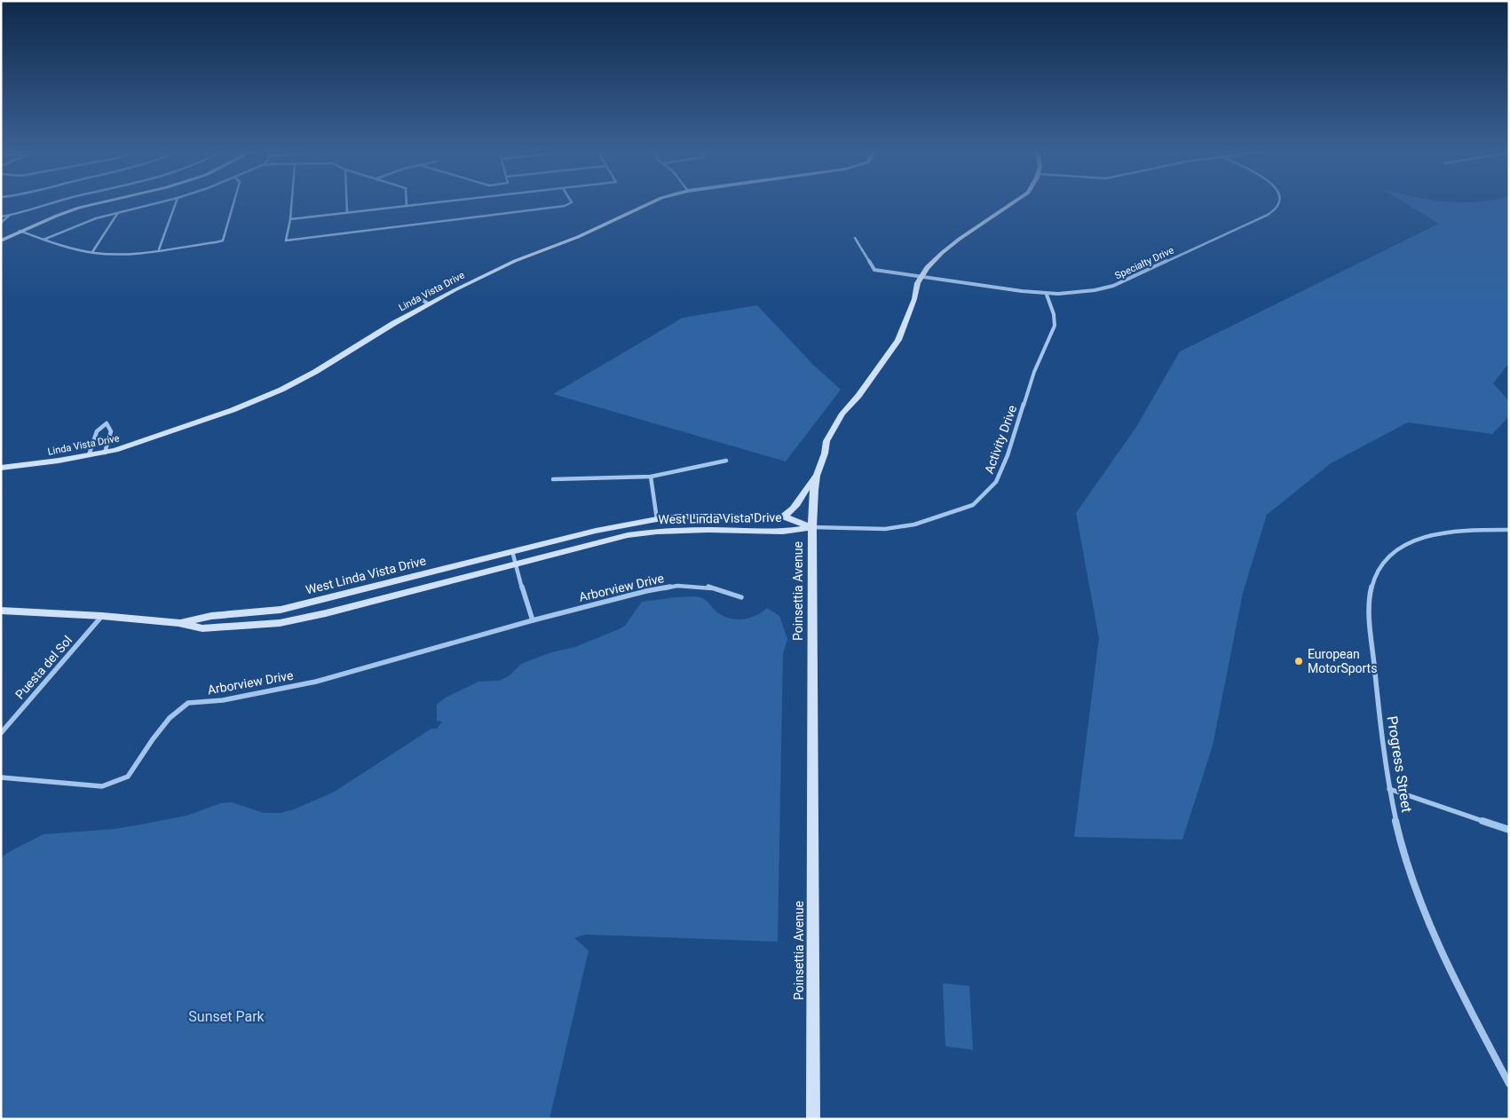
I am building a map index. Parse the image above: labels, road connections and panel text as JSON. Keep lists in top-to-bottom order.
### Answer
{
  "streets": {
    "main road": ["Linda Vista Drive", "West Linda Vista Drive", "Poinsettia Avenue"],
    "street": [
      "Specialty Drive",
      "Activity Drive",
      "Arborview Drive",
      "Puesta del Sol",
      "Progress Street"
    ]
  },
  "crossings": [
    ["Specialty Drive", "Activity Drive"],
    ["Specialty Drive", "Poinsettia Avenue"],
    ["Activity Drive", "West Linda Vista Drive"],
    ["Activity Drive", "Poinsettia Avenue"],
    ["West Linda Vista Drive", "Poinsettia Avenue"],
    ["West Linda Vista Drive", "Puesta del Sol"]
  ],
  "parks": ["Sunset Park"],
  "places": ["European MotorSports"]
}
